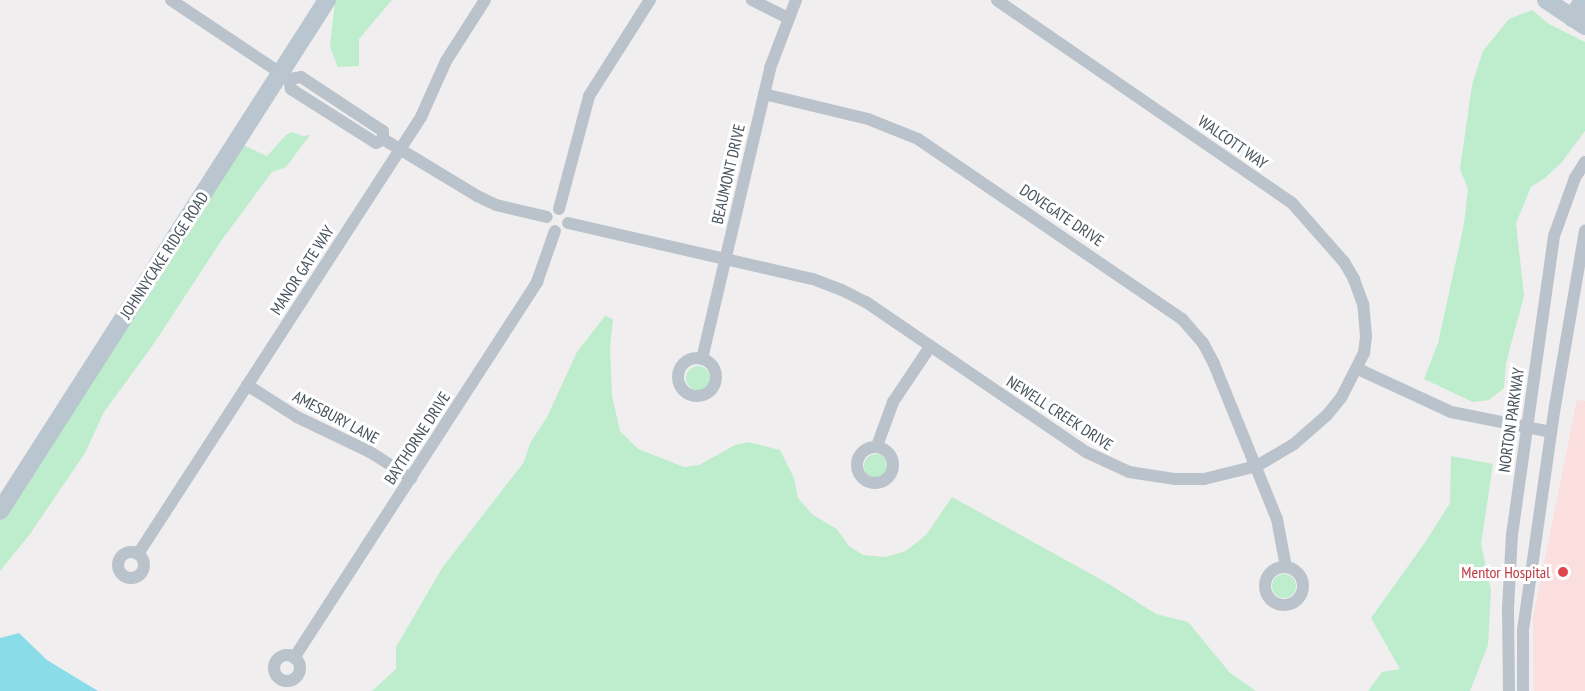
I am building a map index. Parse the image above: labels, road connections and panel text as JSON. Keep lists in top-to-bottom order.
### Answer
{
  "streets": {
    "main road": ["JOHNNYCAKE RIDGE ROAD"],
    "street": [
      "WALCOTT WAY",
      "BEAUMONT DRIVE",
      "DOVEGATE DRIVE",
      "MANOR GATE WAY",
      "NEWELL CREEK DRIVE",
      "AMESBURY LANE",
      "NORTON PARKWAY",
      "BAYTHORNE DRIVE"
    ]
  },
  "crossings": [
    ["WALCOTT WAY", "NEWELL CREEK DRIVE"],
    ["BEAUMONT DRIVE", "DOVEGATE DRIVE"],
    ["BEAUMONT DRIVE", "NEWELL CREEK DRIVE"],
    ["DOVEGATE DRIVE", "NEWELL CREEK DRIVE"],
    ["MANOR GATE WAY", "AMESBURY LANE"],
    ["NEWELL CREEK DRIVE", "BAYTHORNE DRIVE"],
    ["AMESBURY LANE", "BAYTHORNE DRIVE"]
  ],
  "places": ["Mentor Hospital"]
}
